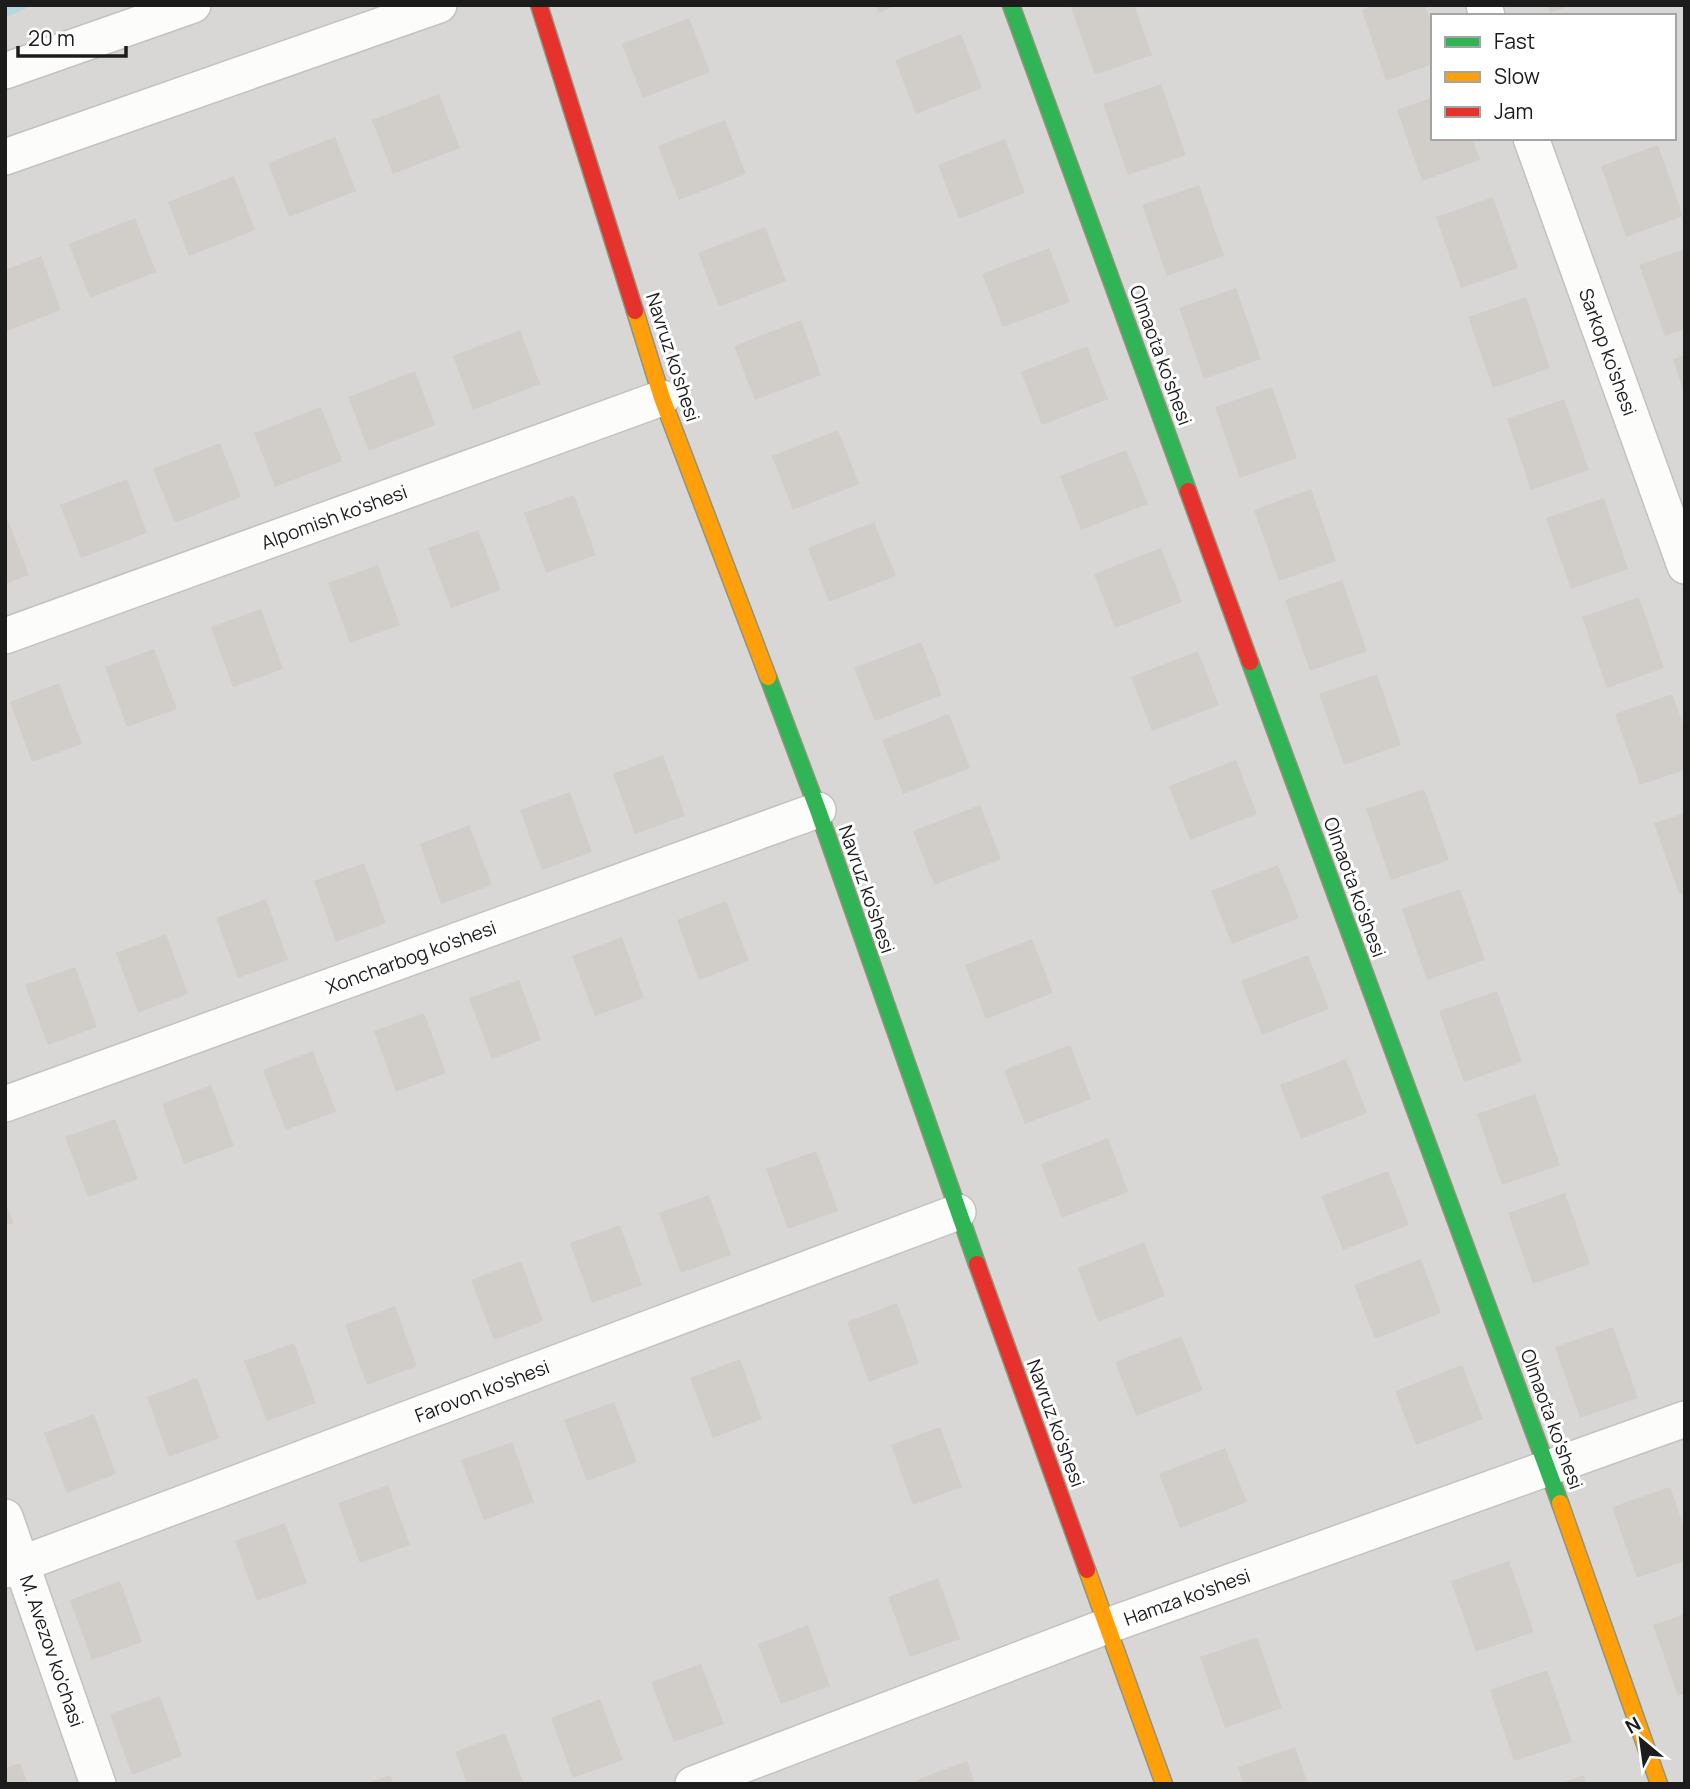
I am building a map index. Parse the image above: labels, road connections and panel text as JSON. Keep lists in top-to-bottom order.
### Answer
{
  "streets": {
    "street": [
      "Sarkop ko'shesi",
      "Olmaota ko'shesi",
      "Navruz ko'shesi",
      "Alpomish ko'shesi",
      "Xoncharbog ko'shesi",
      "Farovon ko'shesi",
      "Hamza ko'shesi",
      "M. Avezov ko'chasi"
    ]
  },
  "crossings": [
    ["Olmaota ko'shesi", "Hamza ko'shesi"],
    ["Navruz ko'shesi", "Alpomish ko'shesi"],
    ["Navruz ko'shesi", "Xoncharbog ko'shesi"],
    ["Navruz ko'shesi", "Farovon ko'shesi"],
    ["Navruz ko'shesi", "Hamza ko'shesi"],
    ["Farovon ko'shesi", "M. Avezov ko'chasi"]
  ],
  "legend": ["Fast", "Slow", "Jam"],
  "scale_bar": "20 m",
  "north": "top left"
}
